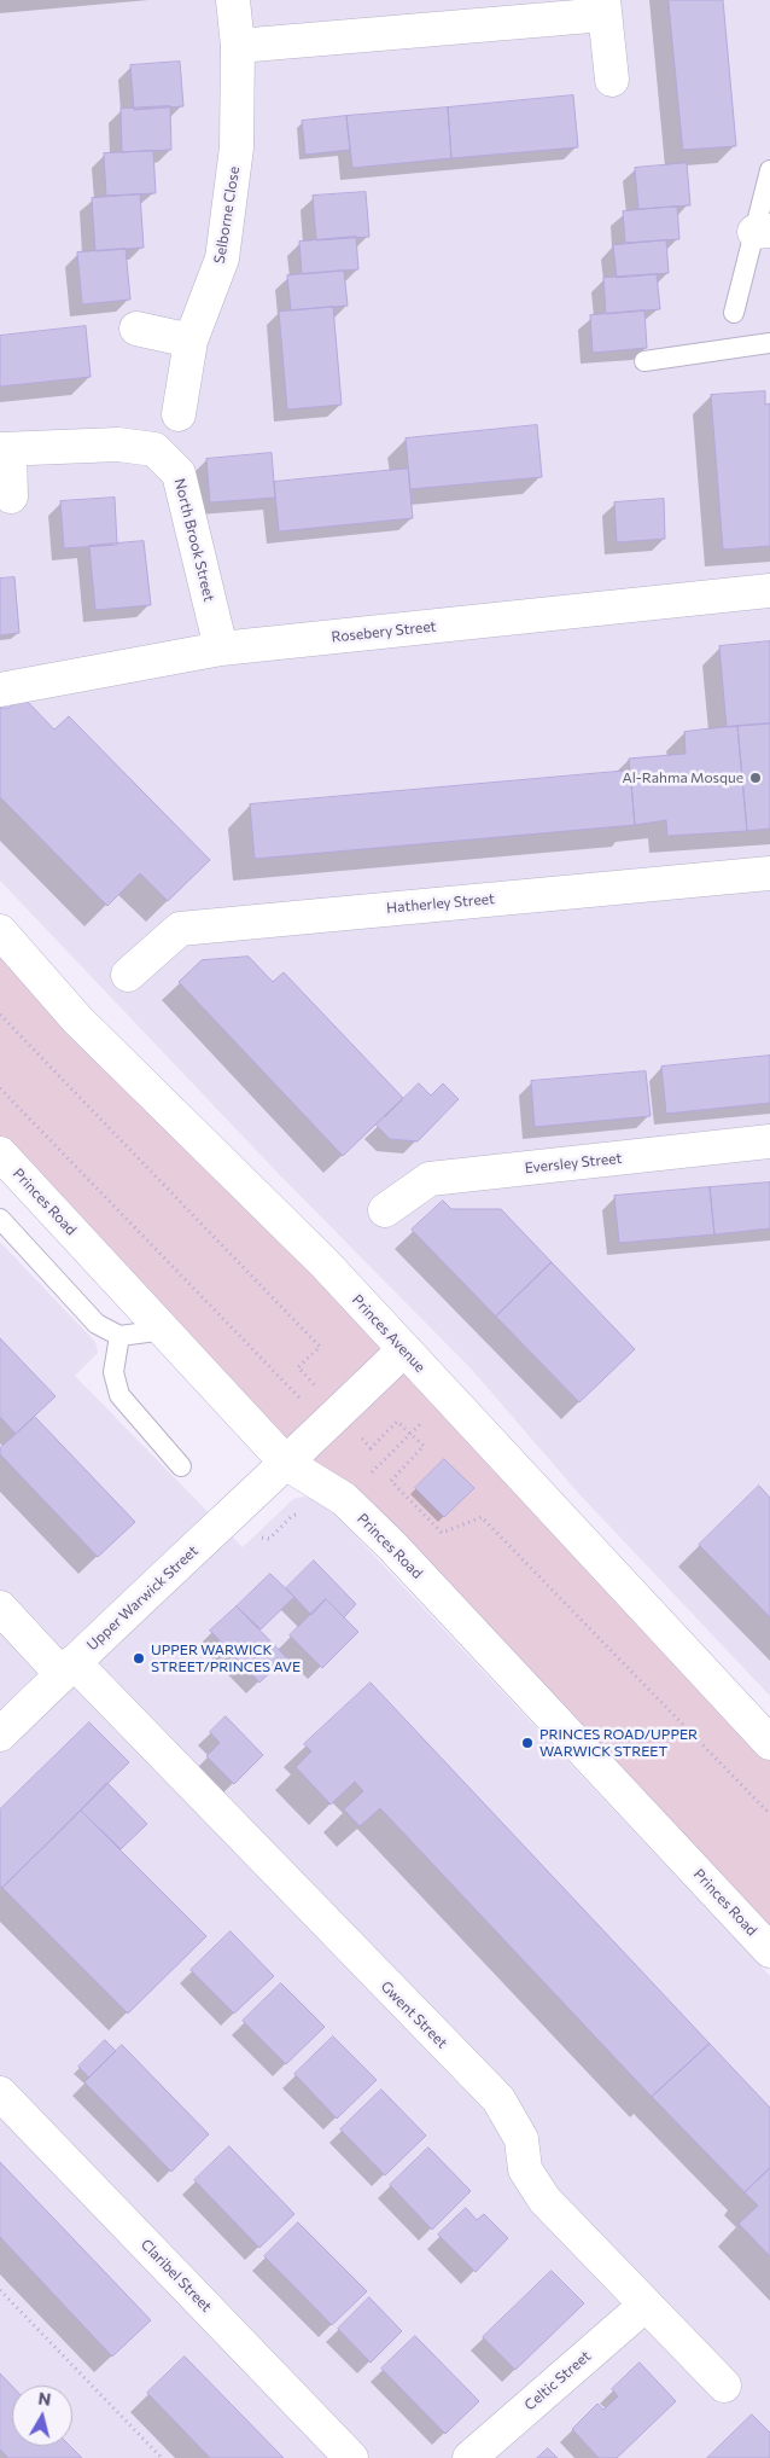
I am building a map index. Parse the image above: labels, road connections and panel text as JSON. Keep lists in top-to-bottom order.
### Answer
{
  "streets": {
    "street": [
      "Selborne Close",
      "North Brook Street",
      "Rosebery Street",
      "Hatherley Street",
      "Eversley Street",
      "Princes Road",
      "Princes Avenue",
      "Upper Warwick Street",
      "Gwent Street",
      "Claribel Street",
      "Celtic Street"
    ]
  },
  "crossings": [
    ["North Brook Street", "Rosebery Street"],
    ["Princes Road", "Upper Warwick Street"],
    ["Princes Avenue", "Upper Warwick Street"],
    ["Upper Warwick Street", "Gwent Street"],
    ["Gwent Street", "Celtic Street"]
  ],
  "places": ["Al-Rahma Mosque", "UPPER WARWICK STREET/PRINCES AVE", "PRINCES ROAD/UPPER WARWICK STREET"],
  "north": "top"
}
